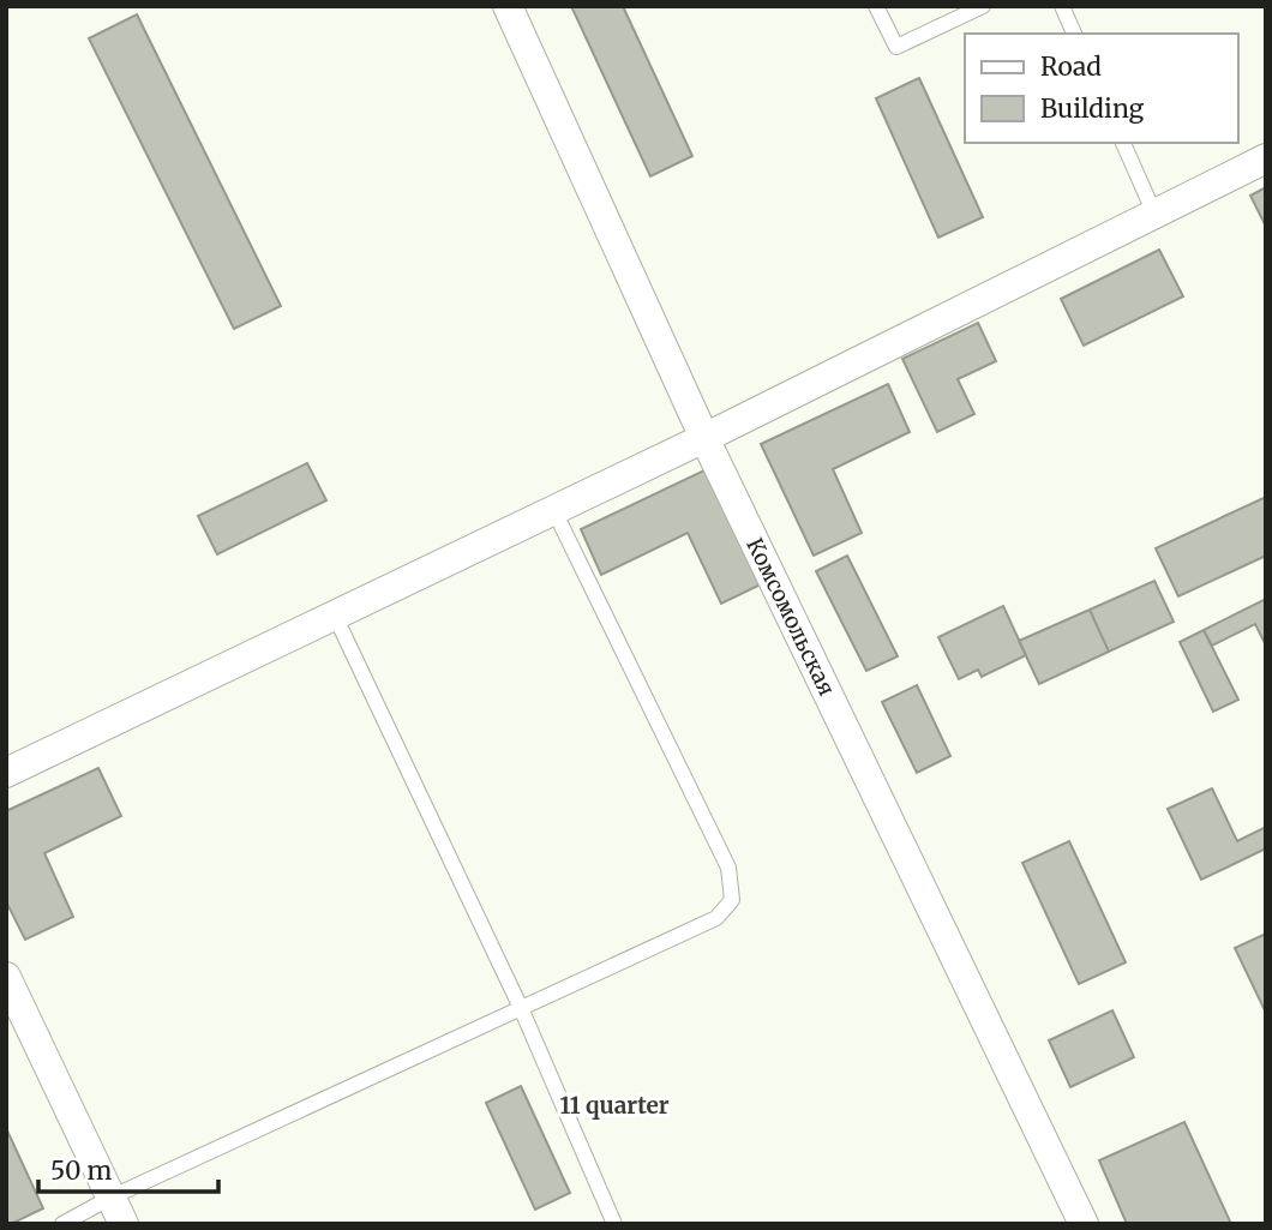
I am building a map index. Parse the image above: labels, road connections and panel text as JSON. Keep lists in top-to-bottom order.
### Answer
{
  "streets": {
    "street": ["Комсомольская"]
  },
  "districts": ["11 quarter"],
  "legend": ["Road", "Building"],
  "scale_bar": "50 m"
}
